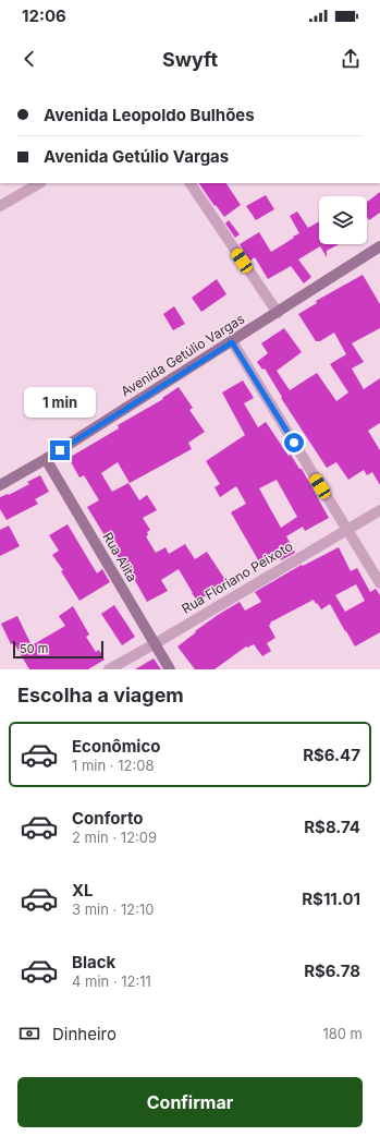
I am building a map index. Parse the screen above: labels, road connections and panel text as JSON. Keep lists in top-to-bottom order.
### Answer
{
  "streets": {
    "street": ["Avenida Getúlio Vargas", "Rua Alita", "Rua Floriano Peixoto"]
  },
  "crossings": [
    ["Avenida Getúlio Vargas", "Rua Alita"],
    ["Rua Alita", "Rua Floriano Peixoto"]
  ],
  "scale_bar": "50 m",
  "page": {
    "status": "12:06",
    "header": "Swyft",
    "banner": ["Avenida Leopoldo Bulhões", "Avenida Getúlio Vargas"],
    "bubble": "1 min",
    "scale": "50 m",
    "heading": "Escolha a viagem",
    "list": [
      {
        "name": "Econômico",
        "note": "1 min · 12:08",
        "value": "R$6.47"
      },
      {
        "name": "Conforto",
        "note": "2 min · 12:09",
        "value": "R$8.74"
      },
      {
        "name": "XL",
        "note": "3 min · 12:10",
        "value": "R$11.01"
      },
      {
        "name": "Black",
        "note": "4 min · 12:11",
        "value": "R$6.78"
      }
    ],
    "pay": ["Dinheiro", "180 m"],
    "buttons": "Confirmar"
  }
}
